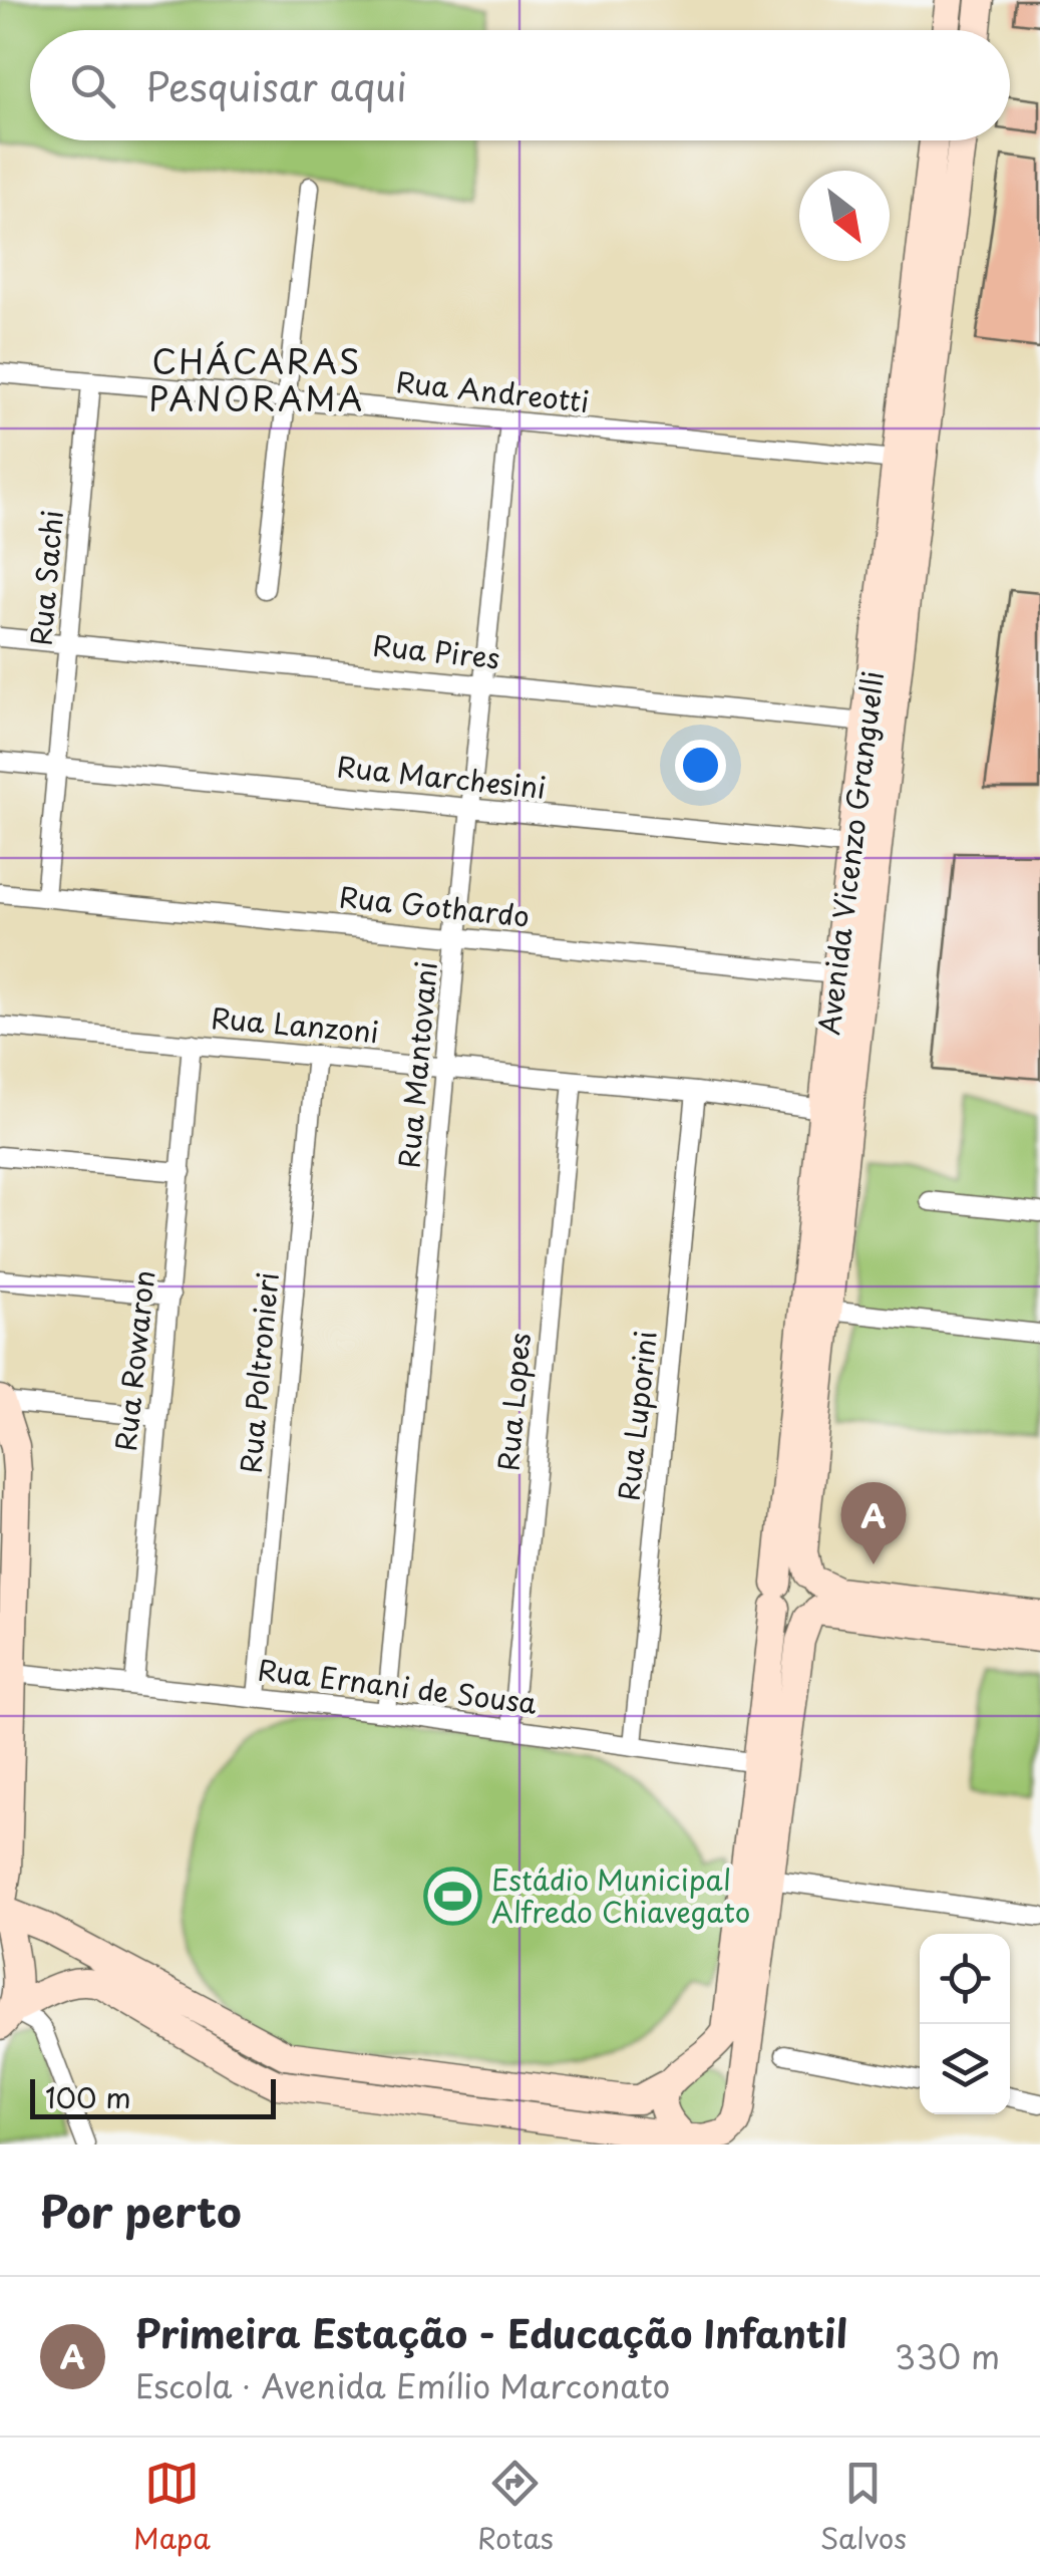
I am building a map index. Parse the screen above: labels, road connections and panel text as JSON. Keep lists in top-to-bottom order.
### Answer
{
  "streets": {
    "main road": ["Avenida Vicenzo Granguelli"],
    "street": [
      "Rua Andreotti",
      "Rua Sachi",
      "Rua Pires",
      "Rua Marchesini",
      "Rua Gothardo",
      "Rua Lanzoni",
      "Rua Mantovani",
      "Rua Rowaron",
      "Rua Poltronieri",
      "Rua Lopes",
      "Rua Luporini",
      "Rua Ernani de Sousa"
    ]
  },
  "crossings": [
    ["Rua Andreotti", "Rua Sachi"],
    ["Rua Andreotti", "Avenida Vicenzo Granguelli"],
    ["Rua Andreotti", "Rua Mantovani"],
    ["Rua Sachi", "Rua Pires"],
    ["Rua Sachi", "Rua Marchesini"],
    ["Rua Sachi", "Rua Gothardo"],
    ["Rua Pires", "Avenida Vicenzo Granguelli"],
    ["Rua Pires", "Rua Mantovani"],
    ["Rua Marchesini", "Avenida Vicenzo Granguelli"],
    ["Rua Marchesini", "Rua Mantovani"],
    ["Avenida Vicenzo Granguelli", "Rua Gothardo"],
    ["Avenida Vicenzo Granguelli", "Rua Lanzoni"],
    ["Avenida Vicenzo Granguelli", "Rua Ernani de Sousa"],
    ["Rua Gothardo", "Rua Mantovani"],
    ["Rua Lanzoni", "Rua Mantovani"],
    ["Rua Lanzoni", "Rua Rowaron"],
    ["Rua Lanzoni", "Rua Poltronieri"],
    ["Rua Lanzoni", "Rua Lopes"],
    ["Rua Lanzoni", "Rua Luporini"],
    ["Rua Mantovani", "Rua Ernani de Sousa"],
    ["Rua Rowaron", "Rua Ernani de Sousa"],
    ["Rua Poltronieri", "Rua Ernani de Sousa"],
    ["Rua Lopes", "Rua Ernani de Sousa"],
    ["Rua Luporini", "Rua Ernani de Sousa"]
  ],
  "districts": ["CHÁCARAS PANORAMA"],
  "places": {
    "sports": ["Estádio Municipal Alfredo Chiavegato"]
  },
  "scale_bar": "100 m",
  "north": "bottom right",
  "page": {
    "search": "Pesquisar aqui",
    "pins": "A",
    "scale": "100 m",
    "heading": "Por perto",
    "list": [
      {
        "mark": "A",
        "name": "Primeira Estação - Educação Infantil",
        "note": "Escola · Avenida Emílio Marconato",
        "value": "330 m"
      }
    ],
    "nav": ["Mapa", "Rotas", "Salvos"]
  }
}
